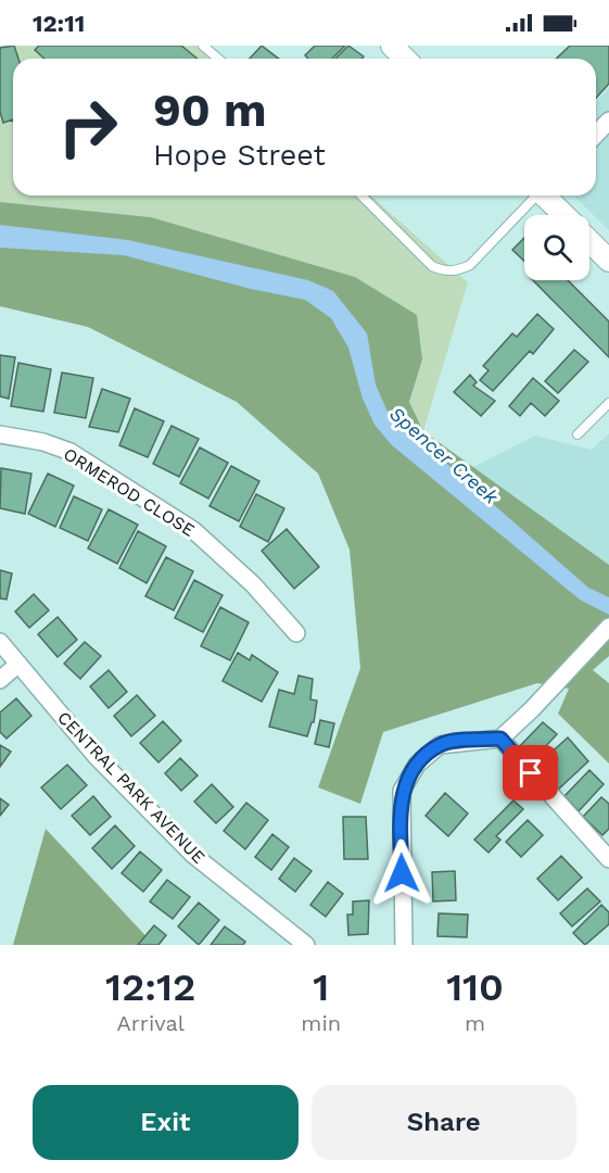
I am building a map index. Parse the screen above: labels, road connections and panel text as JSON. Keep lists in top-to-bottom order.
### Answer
{
  "streets": {
    "street": ["ORMEROD CLOSE", "CENTRAL PARK AVENUE"]
  },
  "water": ["Spencer Creek"],
  "page": {
    "status": "12:11",
    "turn": ["90 m", "Hope Street"],
    "eta": [
      "12:12",
      "Arrival",
      "1",
      "min",
      "110",
      "m"
    ],
    "buttons": ["Exit", "Share"]
  }
}
